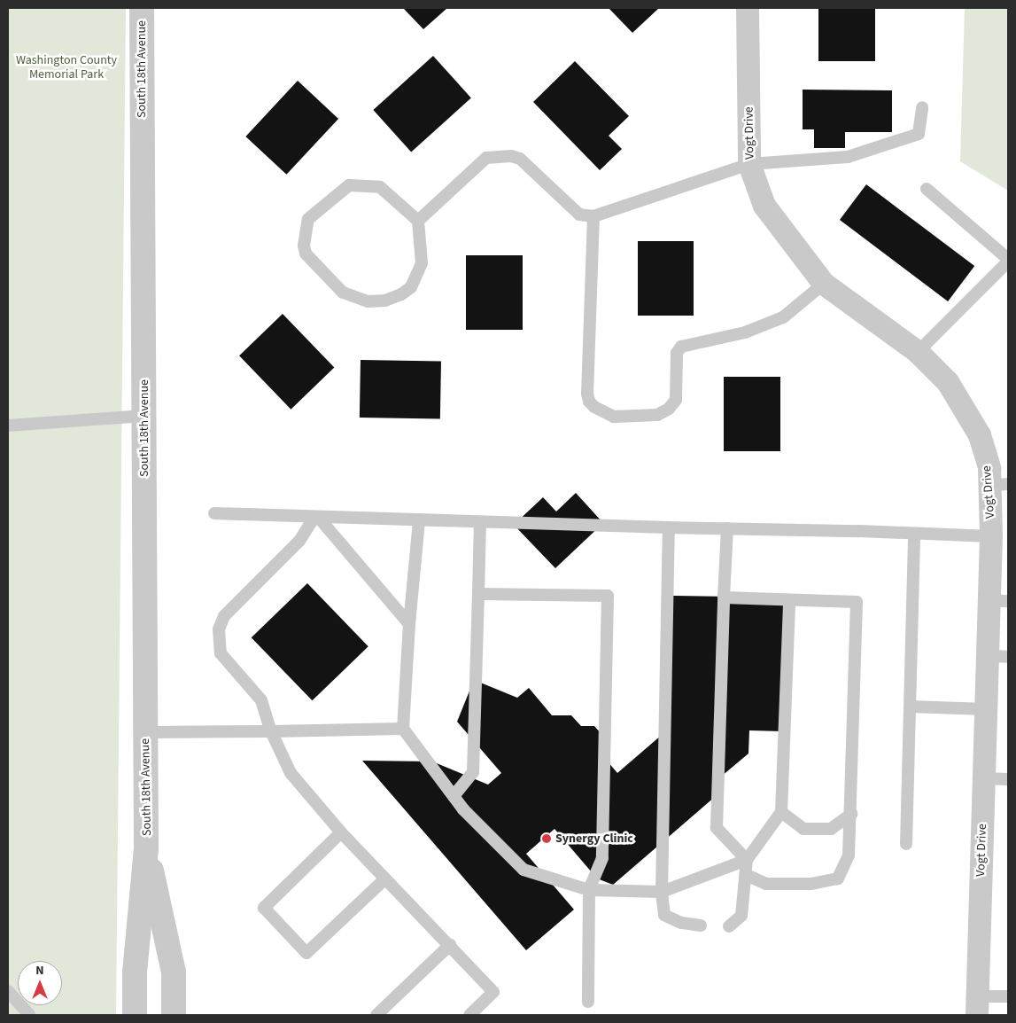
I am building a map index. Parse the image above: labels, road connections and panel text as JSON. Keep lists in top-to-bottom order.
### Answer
{
  "streets": {
    "street": ["South 18th Avenue", "Vogt Drive"]
  },
  "parks": ["Washington County Memorial Park"],
  "places": ["Synergy Clinic"],
  "north": "top"
}
